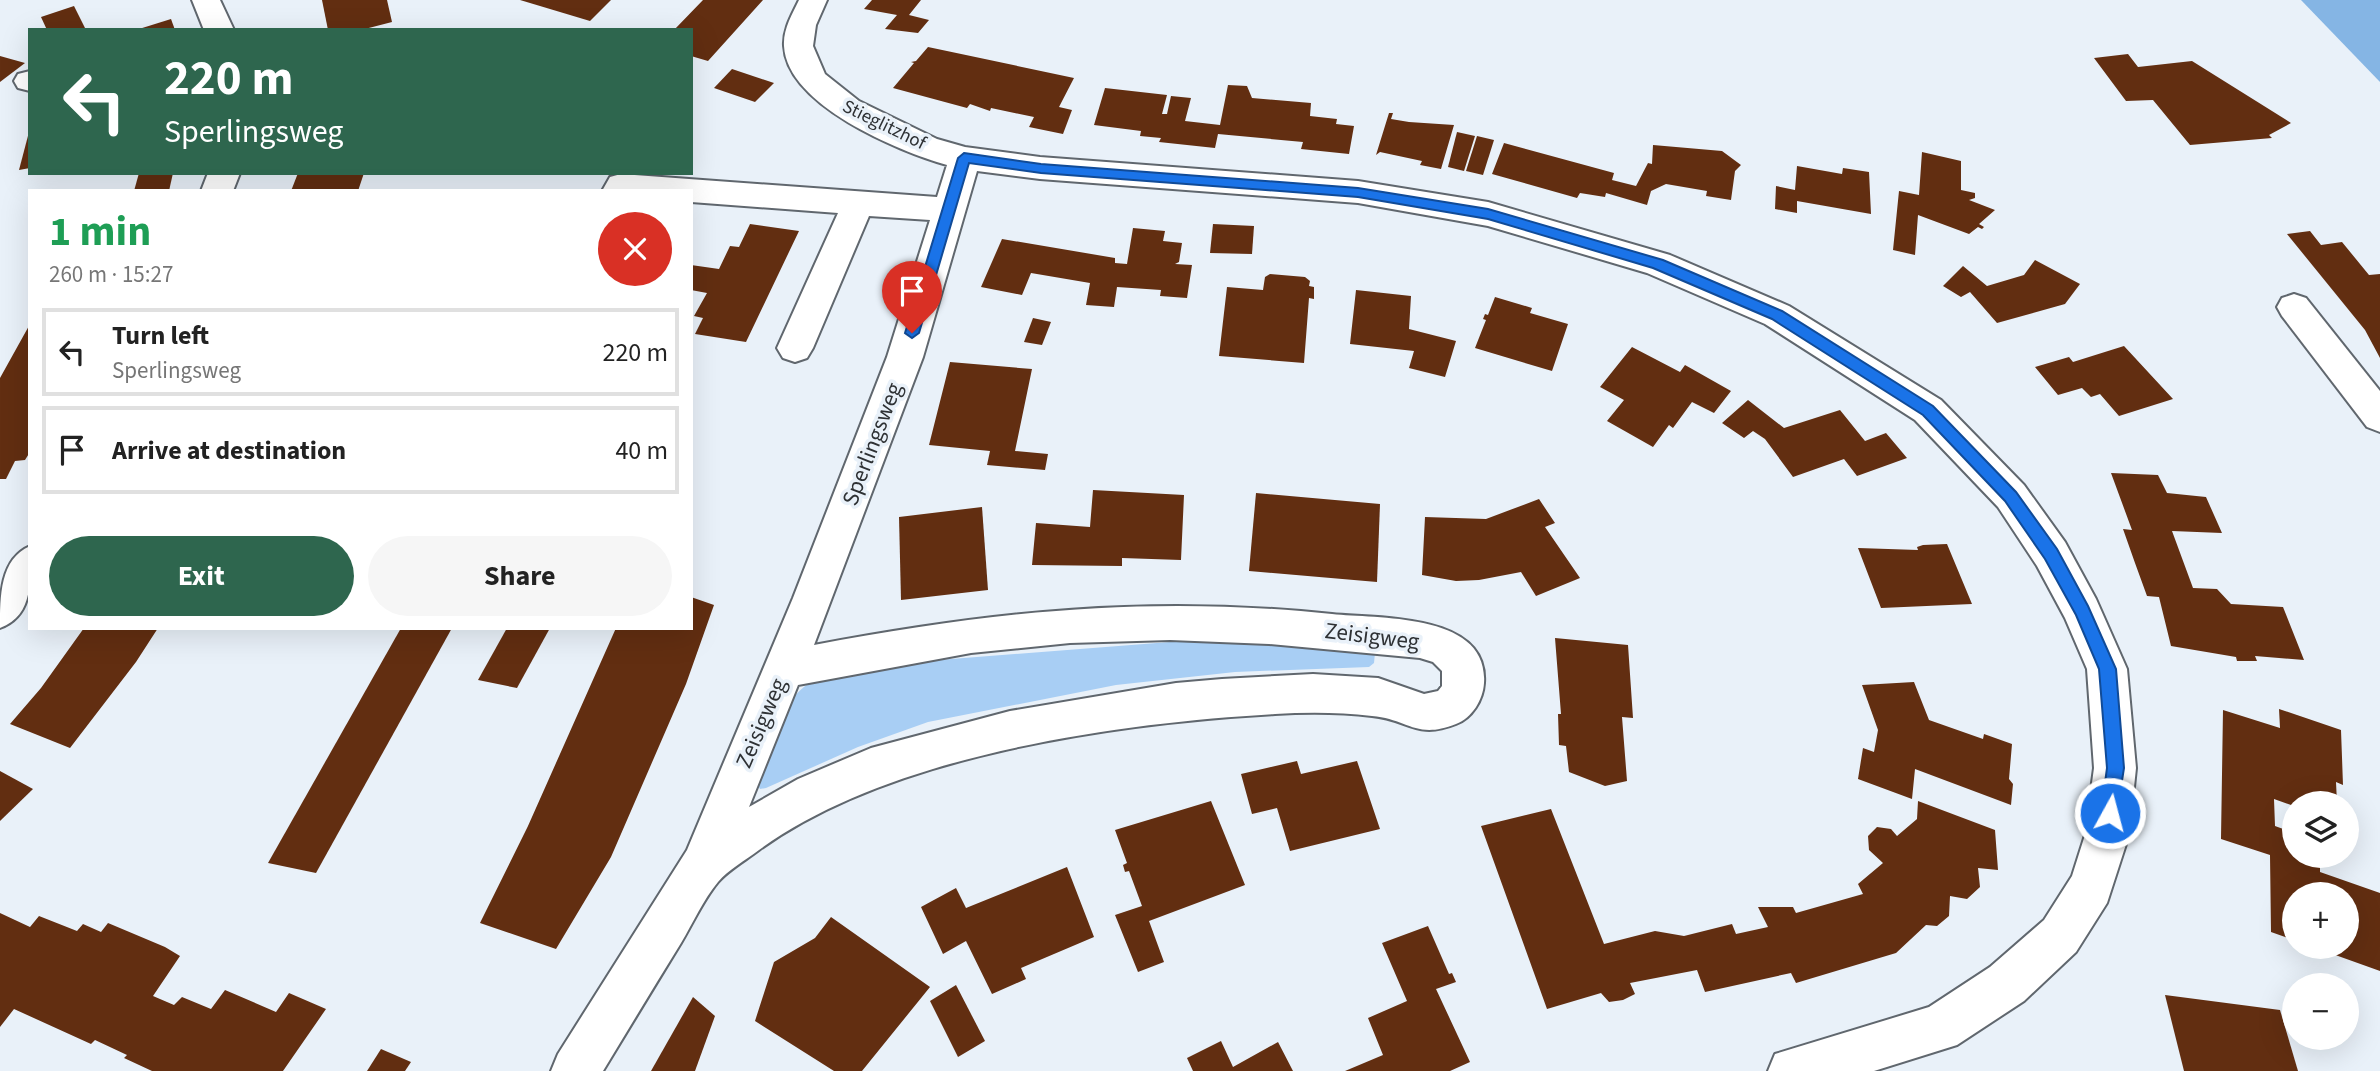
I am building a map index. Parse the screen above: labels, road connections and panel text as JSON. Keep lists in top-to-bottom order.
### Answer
{
  "streets": {
    "street": ["Stieglitzhof", "Sperlingsweg", "Zeisigweg"]
  },
  "crossings": [
    ["Stieglitzhof", "Sperlingsweg"],
    ["Sperlingsweg", "Zeisigweg"]
  ],
  "page": {
    "turn": ["220 m", "Sperlingsweg"],
    "heading": ["1 min", "260 m · 15:27"],
    "list": [
      {
        "name": "Turn left",
        "note": "Sperlingsweg",
        "value": "220 m"
      },
      {
        "name": "Arrive at destination",
        "value": "40 m"
      }
    ],
    "buttons": ["Exit", "Share"],
    "map_buttons": ["+", "−"]
  }
}
